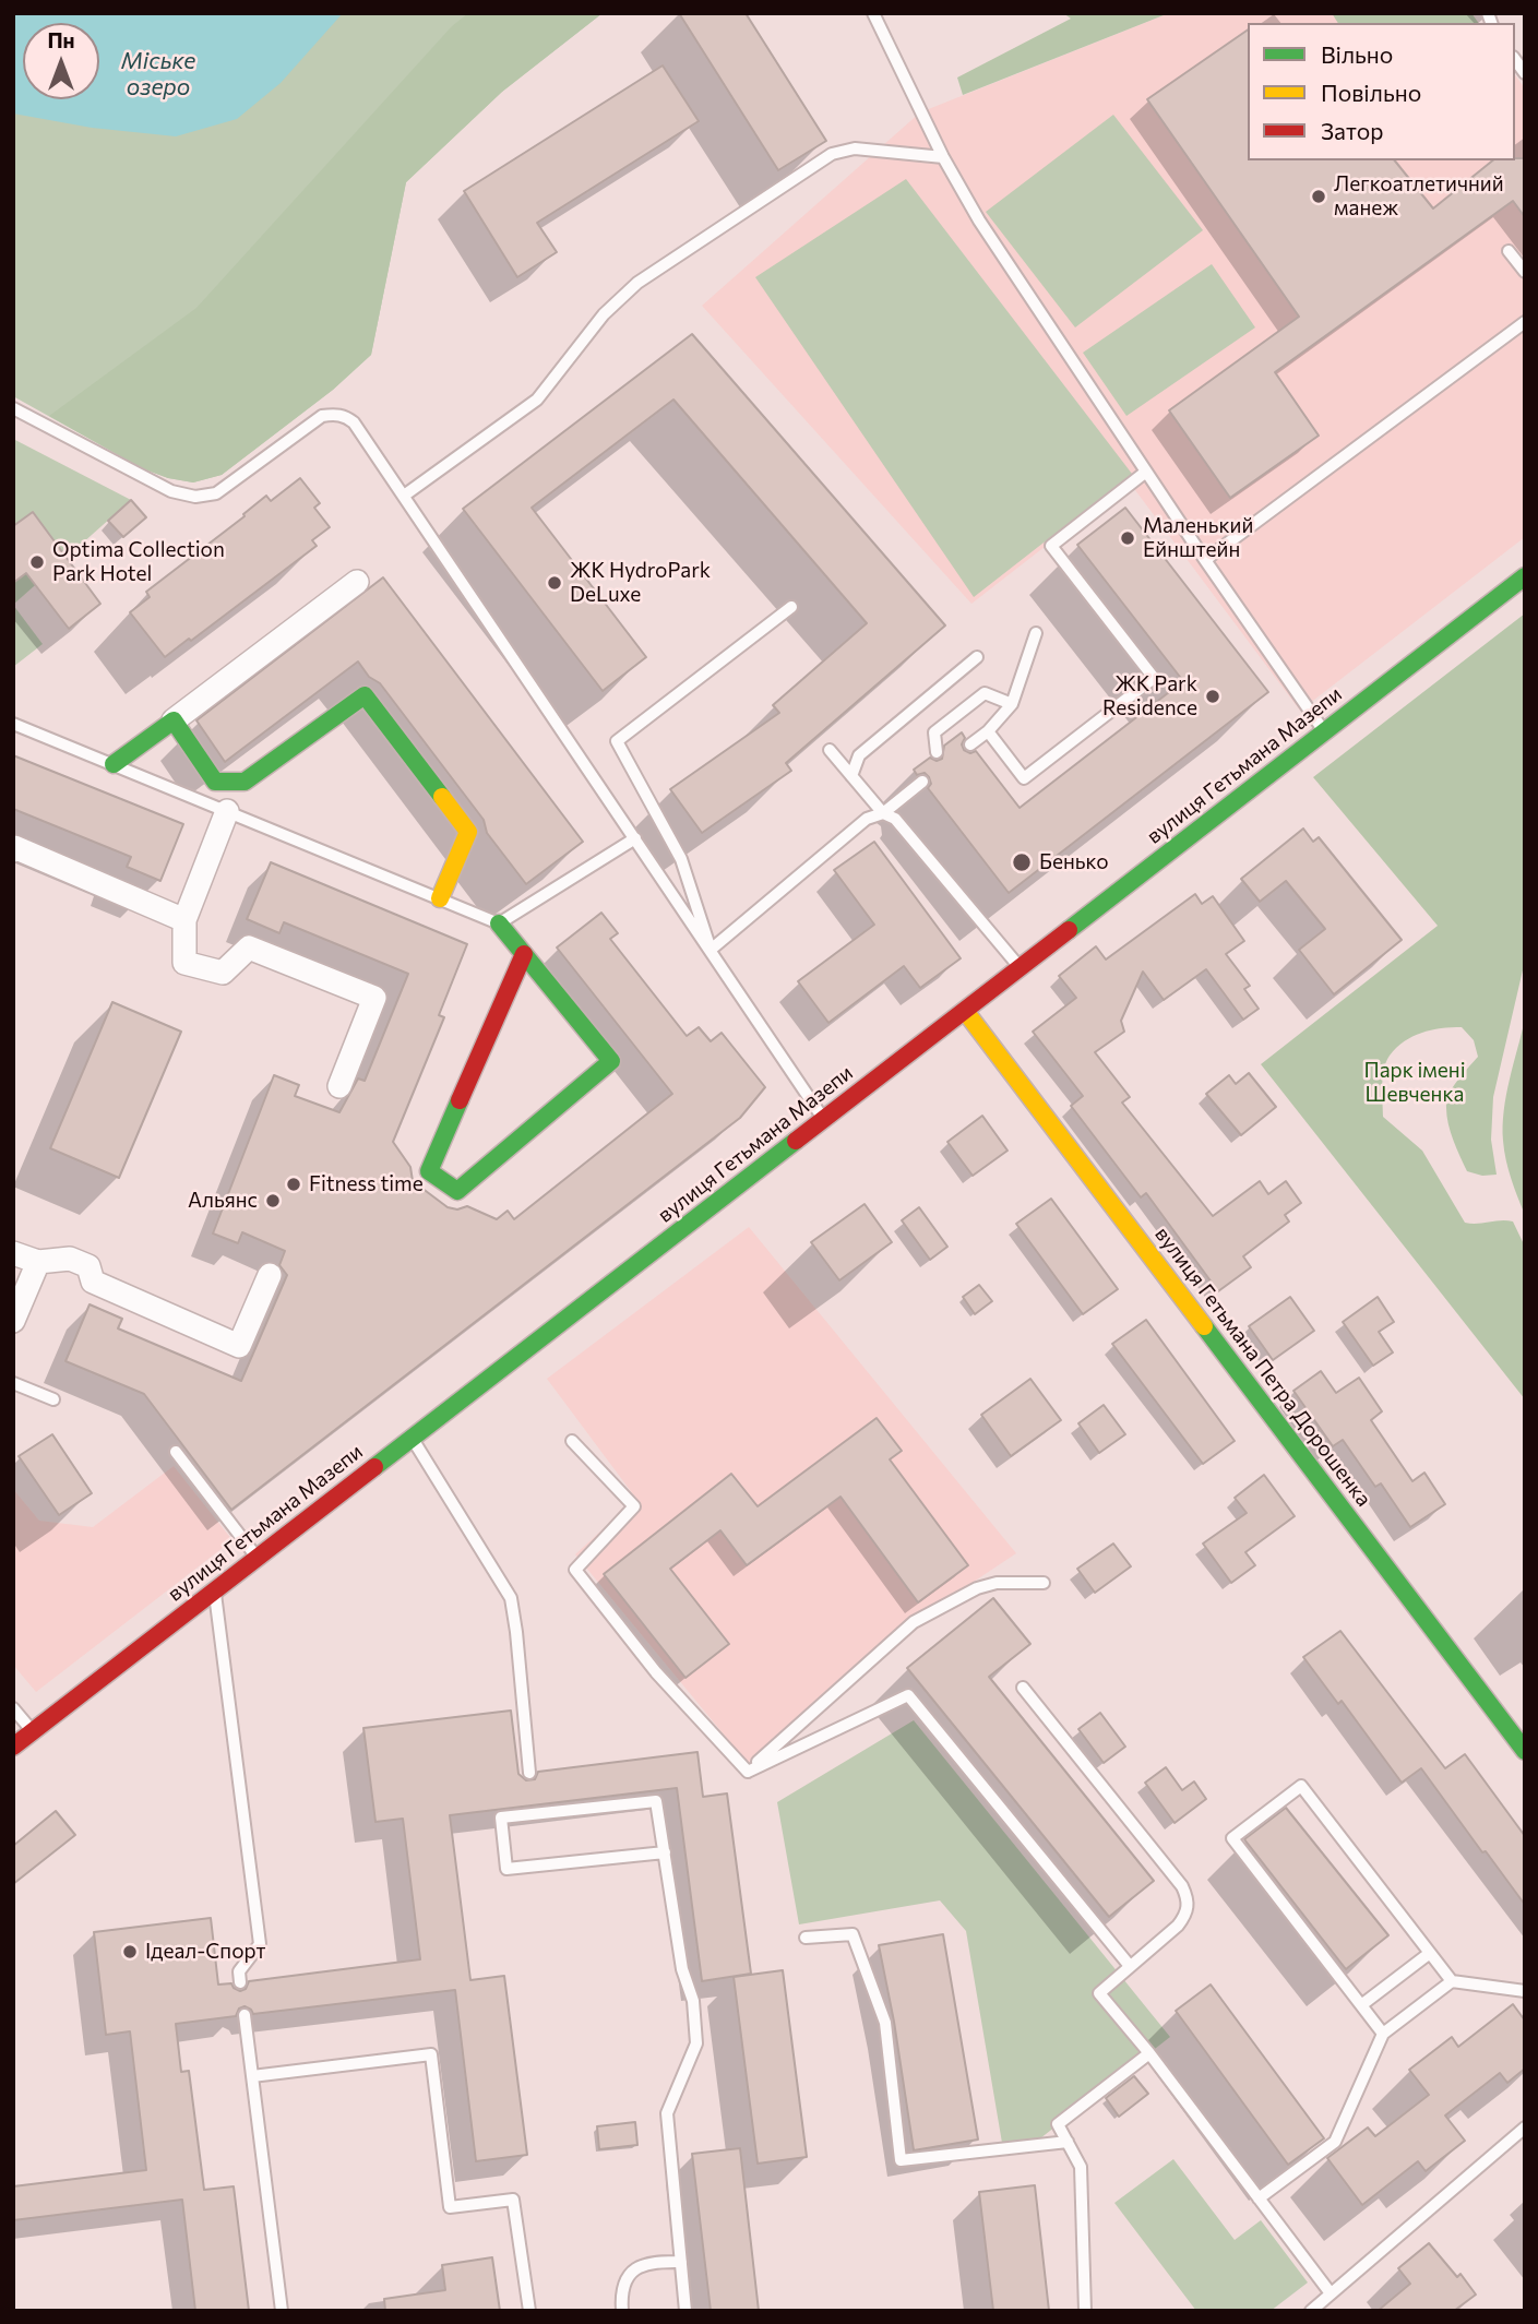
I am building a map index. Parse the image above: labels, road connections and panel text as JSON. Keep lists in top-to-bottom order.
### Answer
{
  "streets": {
    "street": ["вулиця Гетьмана Мазепи", "вулиця Гетьмана Петра Дорошенка"]
  },
  "crossings": [
    ["вулиця Гетьмана Мазепи", "вулиця Гетьмана Петра Дорошенка"]
  ],
  "water": ["Міське озеро"],
  "parks": ["Парк імені Шевченка"],
  "places": [
    "Легкоатлетичний манеж",
    "Маленький Ейнштейн",
    "Optima Collection Park Hotel",
    "ЖК HydroPark DeLuxe",
    "ЖК Park Residence",
    "Бенько",
    "Fitness time",
    "Альянс",
    "Ідеал-Спорт"
  ],
  "legend": ["Вільно", "Повільно", "Затор"],
  "north": "top"
}
